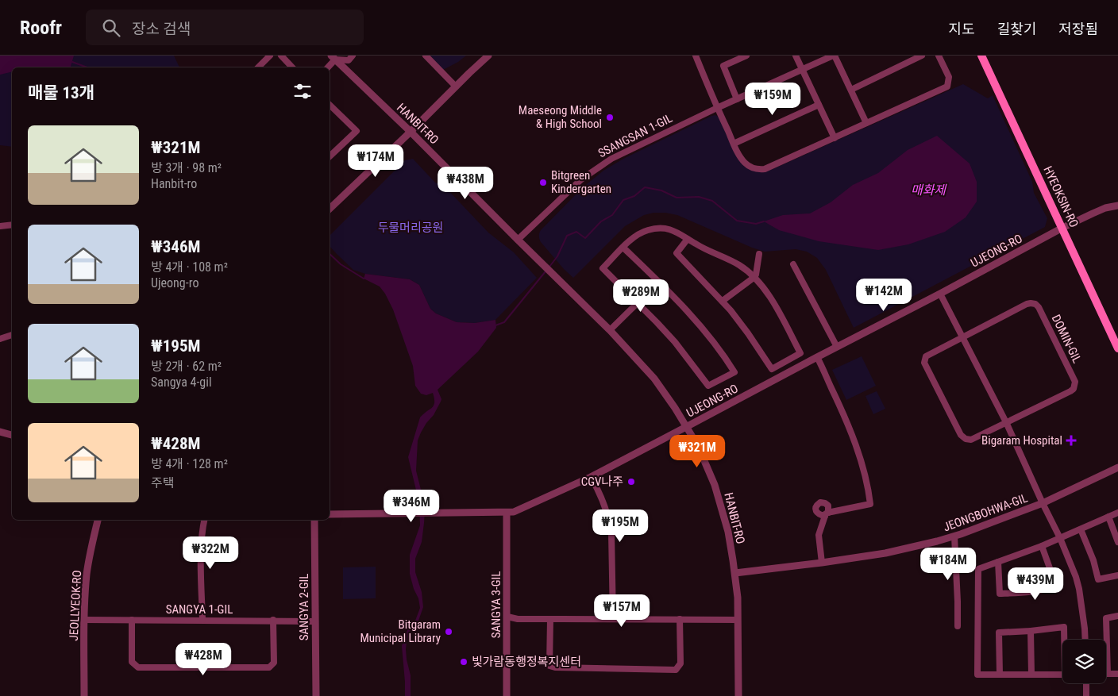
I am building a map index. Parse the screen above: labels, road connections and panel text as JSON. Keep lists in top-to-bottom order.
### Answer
{
  "streets": {
    "main road": ["HYEOKSIN-RO"],
    "street": [
      "HANBIT-RO",
      "SSANGSAN 1-GIL",
      "UJEONG-RO",
      "DOMIN-GIL",
      "JEONGBOHWA-GIL",
      "SANGYA 3-GIL",
      "JEOLLYEOK-RO",
      "SANGYA 2-GIL",
      "SANGYA 1-GIL"
    ]
  },
  "crossings": [
    ["HANBIT-RO", "SSANGSAN 1-GIL"],
    ["HANBIT-RO", "UJEONG-RO"],
    ["HANBIT-RO", "JEONGBOHWA-GIL"],
    ["HYEOKSIN-RO", "UJEONG-RO"],
    ["UJEONG-RO", "SANGYA 3-GIL"],
    ["JEOLLYEOK-RO", "SANGYA 1-GIL"],
    ["SANGYA 2-GIL", "SANGYA 1-GIL"]
  ],
  "water": ["매화제"],
  "parks": ["두물머리공원"],
  "places": {
    "other": [
      "Maeseong Middle & High School",
      "Bitgreen Kindergarten",
      "CGV나주",
      "Bitgaram Municipal Library",
      "빛가람동행정복지센터"
    ],
    "health": ["Bigaram Hospital"]
  },
  "page": {
    "header": "Roofr",
    "search": "장소 검색",
    "nav": ["지도", "길찾기", "저장됨"],
    "heading": "매물 13개",
    "price": [
      "₩159M",
      "₩174M",
      "₩438M",
      "₩142M",
      "₩289M",
      "₩321M",
      "₩346M",
      "₩195M",
      "₩322M",
      "₩184M",
      "₩439M",
      "₩157M",
      "₩428M"
    ],
    "list": [
      {
        "name": "₩321M",
        "note": "방 3개 · 98 m² · Hanbit-ro"
      },
      {
        "name": "₩346M",
        "note": "방 4개 · 108 m² · Ujeong-ro"
      },
      {
        "name": "₩195M",
        "note": "방 2개 · 62 m² · Sangya 4-gil"
      },
      {
        "name": "₩428M",
        "note": "방 4개 · 128 m² · 주택"
      }
    ]
  }
}
